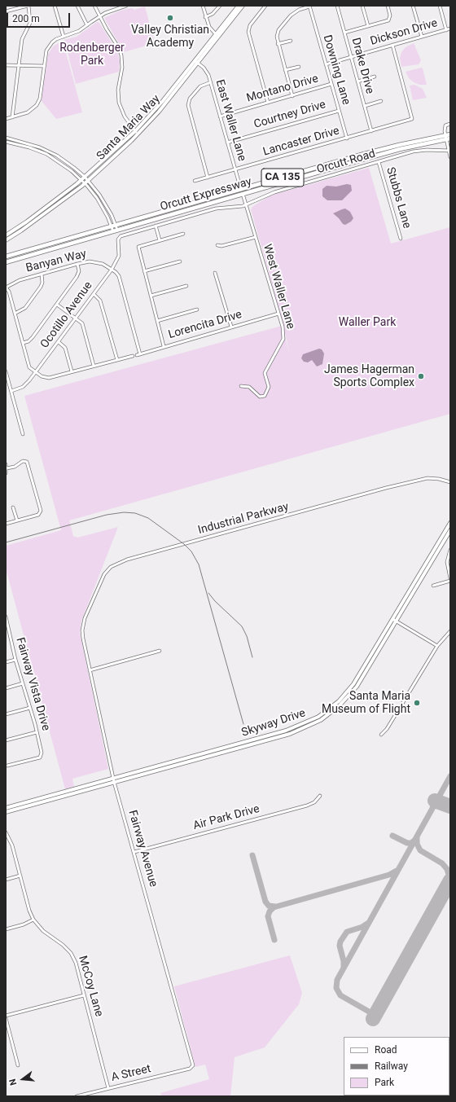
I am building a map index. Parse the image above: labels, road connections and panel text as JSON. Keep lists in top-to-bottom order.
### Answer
{
  "streets": {
    "highway": ["CA 135", "Orcutt Expressway"],
    "main road": ["Santa Maria Way", "Skyway Drive"],
    "street": [
      "Dickson Drive",
      "Drake Drive",
      "Downing Lane",
      "Montano Drive",
      "Courtney Drive",
      "East Waller Lane",
      "Lancaster Drive",
      "Orcutt Road",
      "Stubbs Lane",
      "Banyan Way",
      "West Waller Lane",
      "Ocotillo Avenue",
      "Lorencita Drive",
      "Industrial Parkway",
      "Fairway Vista Drive",
      "Air Park Drive",
      "Fairway Avenue",
      "McCoy Lane",
      "A Street"
    ]
  },
  "crossings": [
    ["Dickson Drive", "Drake Drive"],
    ["Dickson Drive", "Downing Lane"],
    ["Dickson Drive", "Lancaster Drive"],
    ["Drake Drive", "Lancaster Drive"],
    ["Downing Lane", "Montano Drive"],
    ["Downing Lane", "Courtney Drive"],
    ["Downing Lane", "Lancaster Drive"],
    ["Montano Drive", "East Waller Lane"],
    ["Courtney Drive", "East Waller Lane"],
    ["East Waller Lane", "Santa Maria Way"],
    ["East Waller Lane", "Lancaster Drive"],
    ["East Waller Lane", "Orcutt Expressway"],
    ["East Waller Lane", "West Waller Lane"],
    ["Orcutt Road", "Stubbs Lane"],
    ["Orcutt Road", "West Waller Lane"],
    ["Orcutt Road", "Ocotillo Avenue"],
    ["Orcutt Expressway", "West Waller Lane"],
    ["Banyan Way", "Ocotillo Avenue"],
    ["West Waller Lane", "Lorencita Drive"],
    ["Industrial Parkway", "Fairway Avenue"],
    ["Skyway Drive", "Fairway Avenue"],
    ["Air Park Drive", "Fairway Avenue"],
    ["Fairway Avenue", "A Street"],
    ["McCoy Lane", "A Street"]
  ],
  "parks": ["Rodenberger Park", "Waller Park"],
  "places": ["Valley Christian Academy", "James Hagerman Sports Complex", "Santa Maria Museum of Flight"],
  "legend": ["Road", "Railway", "Park"],
  "scale_bar": "200 m",
  "north": "left"
}
